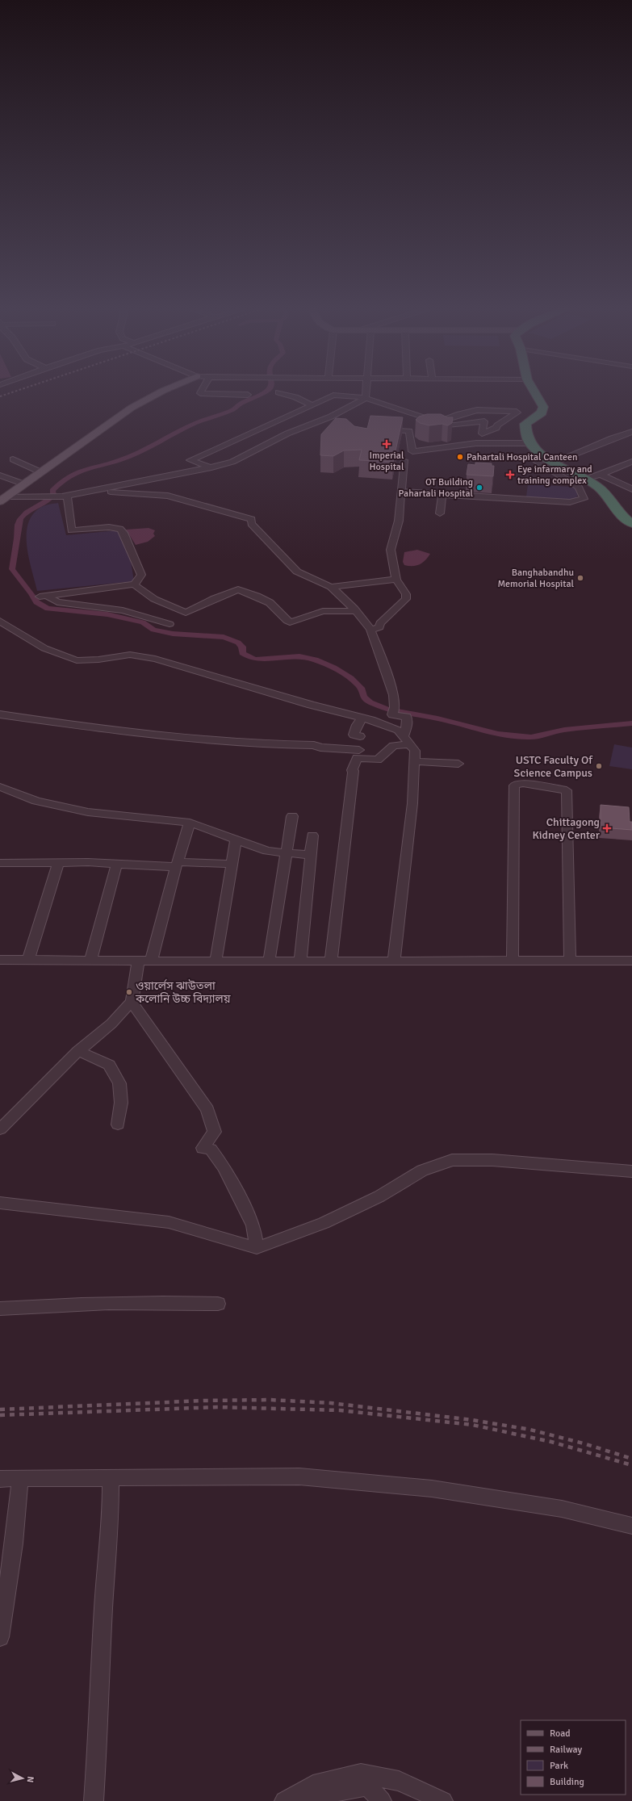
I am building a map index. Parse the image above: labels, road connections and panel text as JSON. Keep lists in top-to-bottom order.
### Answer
{
  "places": {
    "health": ["Imperial Hospital", "Eye infarmary and training complex", "Chittagong Kidney Center"],
    "other": [
      "Pahartali Hospital Canteen",
      "OT Building Pahartali Hospital",
      "Banghabandhu Memorial Hospital",
      "USTC Faculty Of Science Campus",
      "ওয়ার্লেস ঝাউতলা কলোনি উচ্চ বিদ্যালয়"
    ]
  },
  "legend": [
    "Road",
    "Railway",
    "Park",
    "Building"
  ],
  "north": "right"
}
